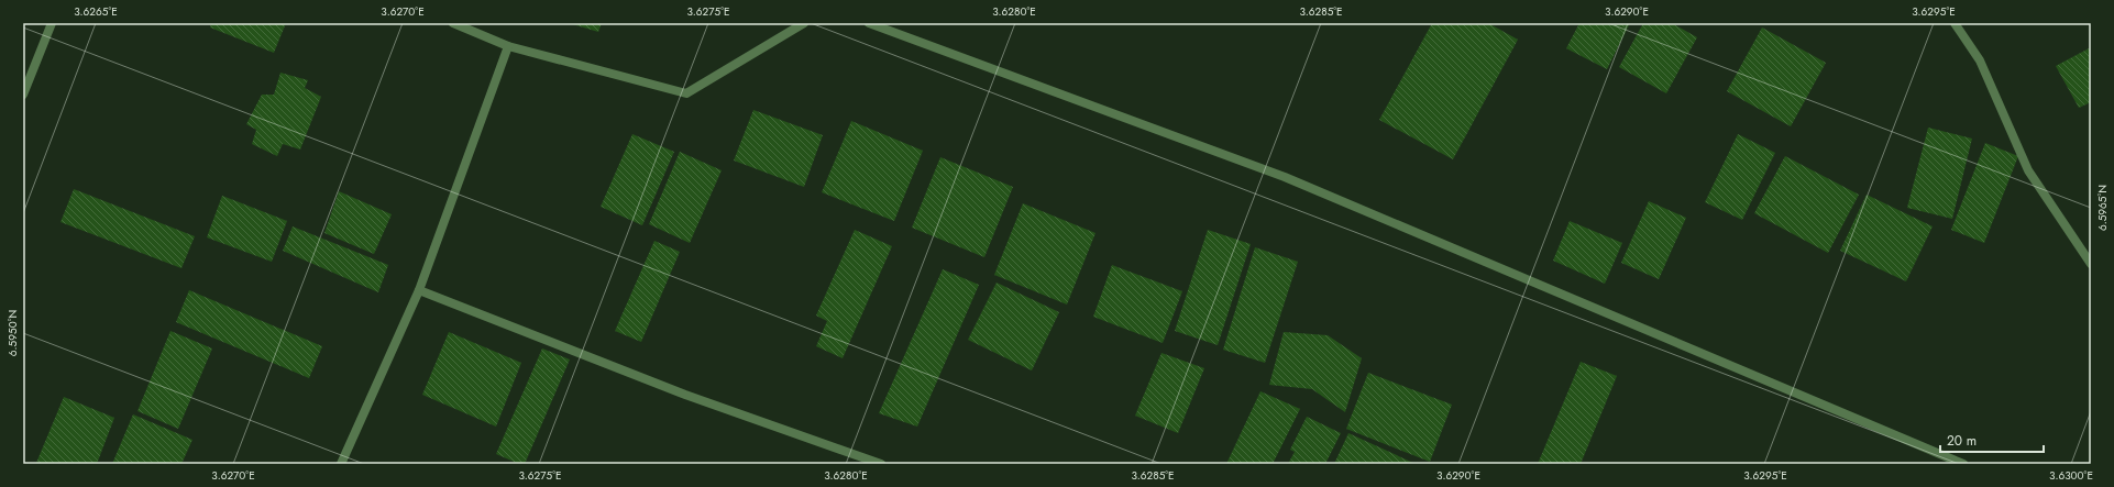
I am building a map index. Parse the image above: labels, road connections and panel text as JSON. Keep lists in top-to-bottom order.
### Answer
{
  "scale_bar": "20 m",
  "coordinates": [
    "3.6265°E",
    "3.6270°E",
    "3.6275°E",
    "3.6280°E",
    "3.6285°E",
    "3.6290°E",
    "3.6295°E",
    "6.5965°N",
    "6.5950°N",
    "3.6300°E"
  ]
}
